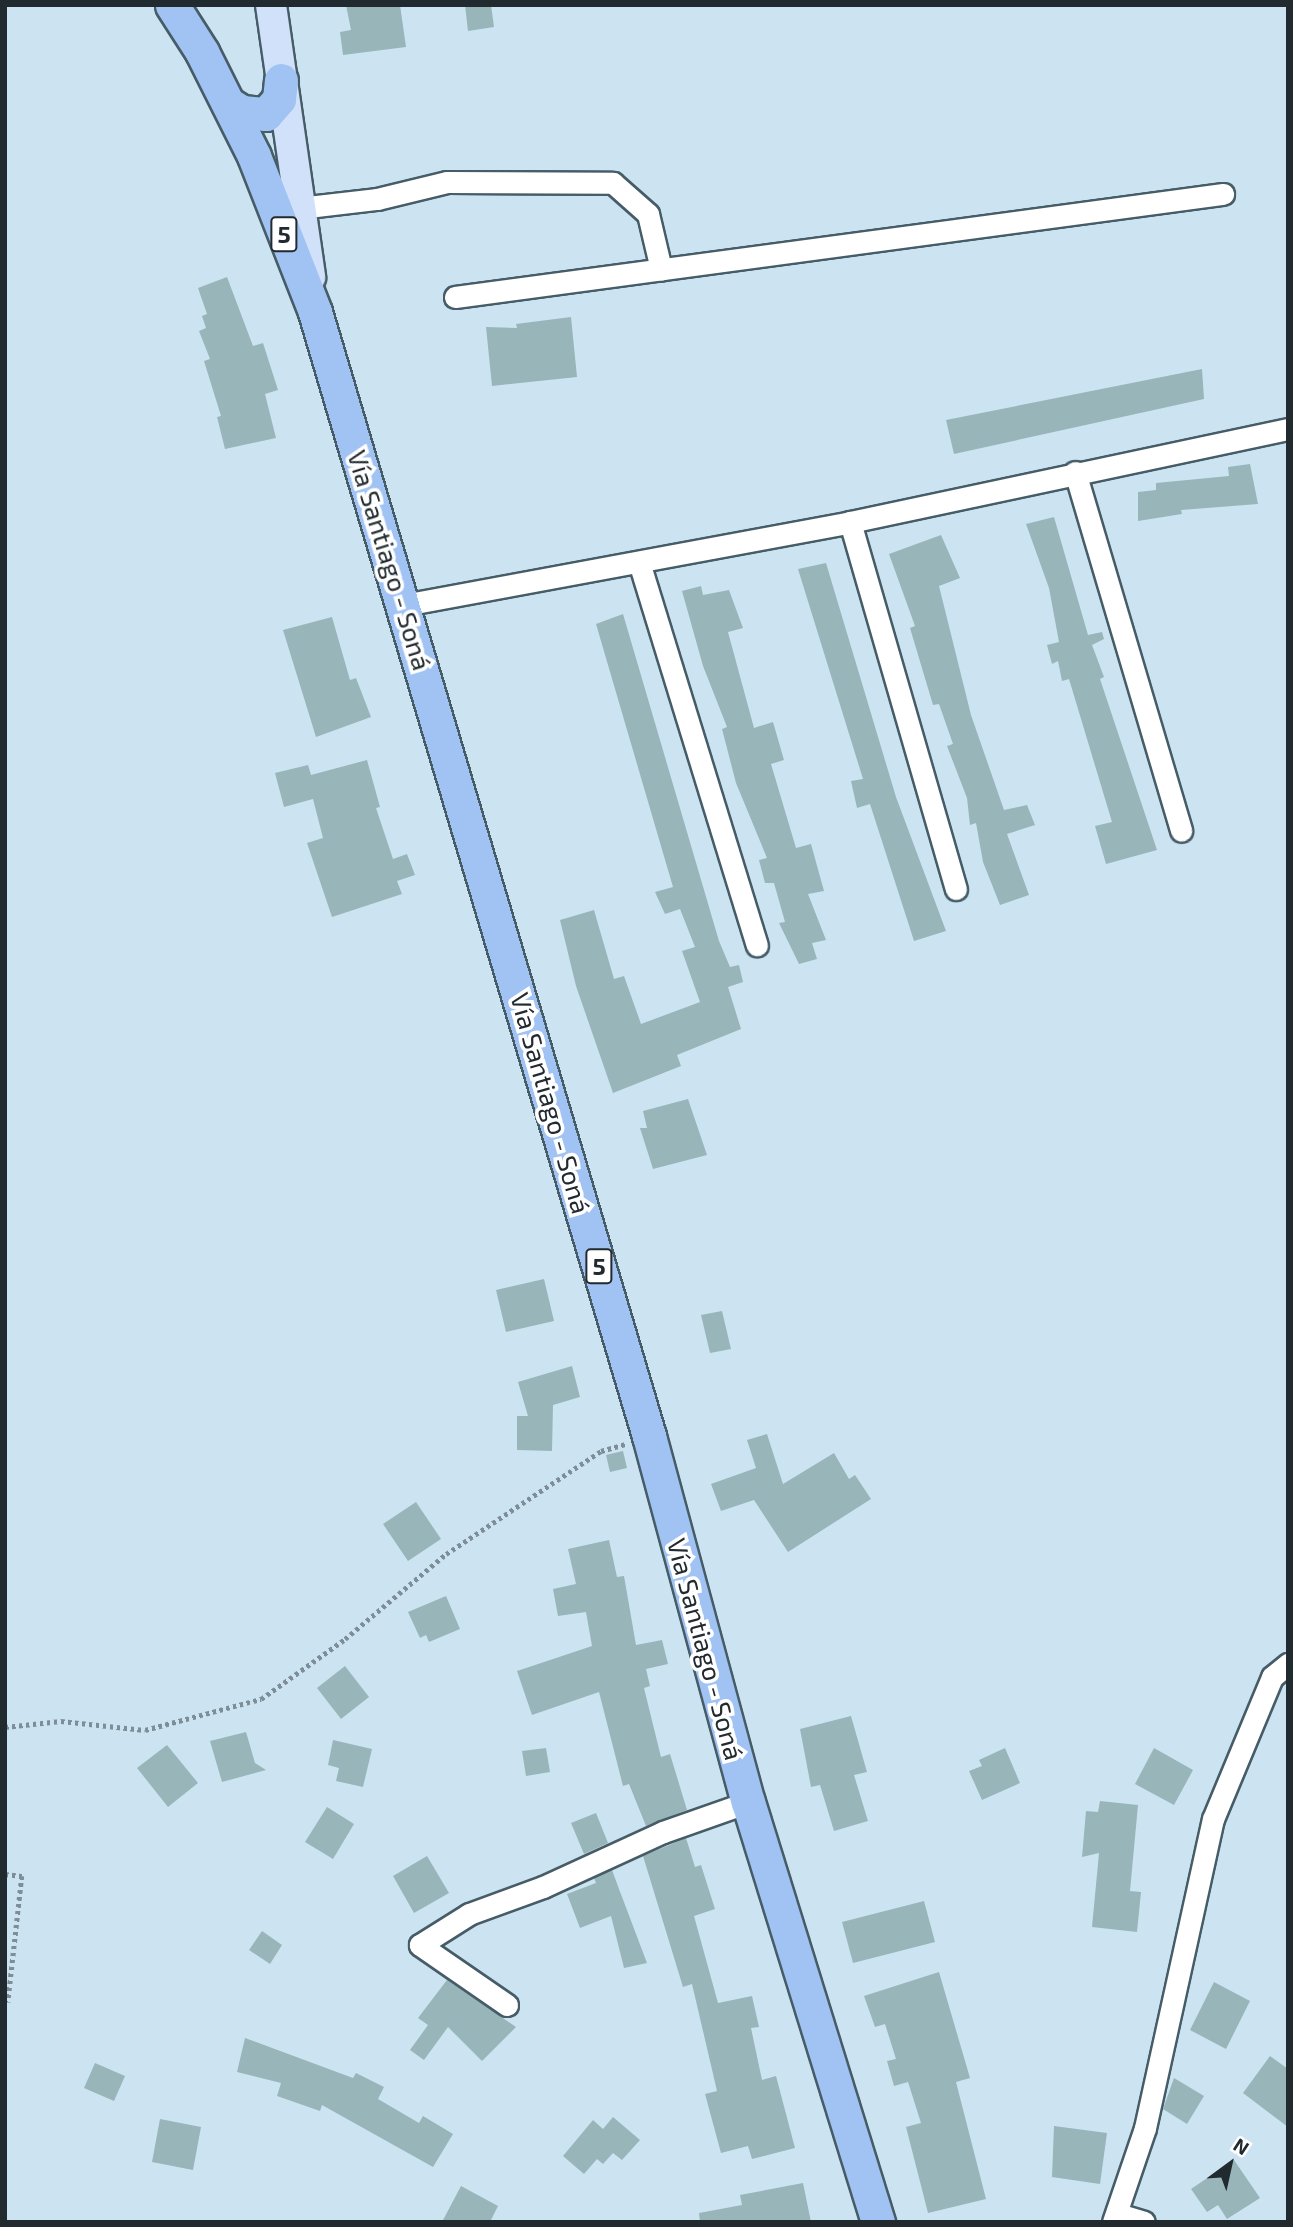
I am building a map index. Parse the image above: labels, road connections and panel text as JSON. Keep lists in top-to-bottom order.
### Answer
{
  "streets": {
    "main road": ["5", "Vía Santiago - Soná"]
  },
  "north": "top right"
}
